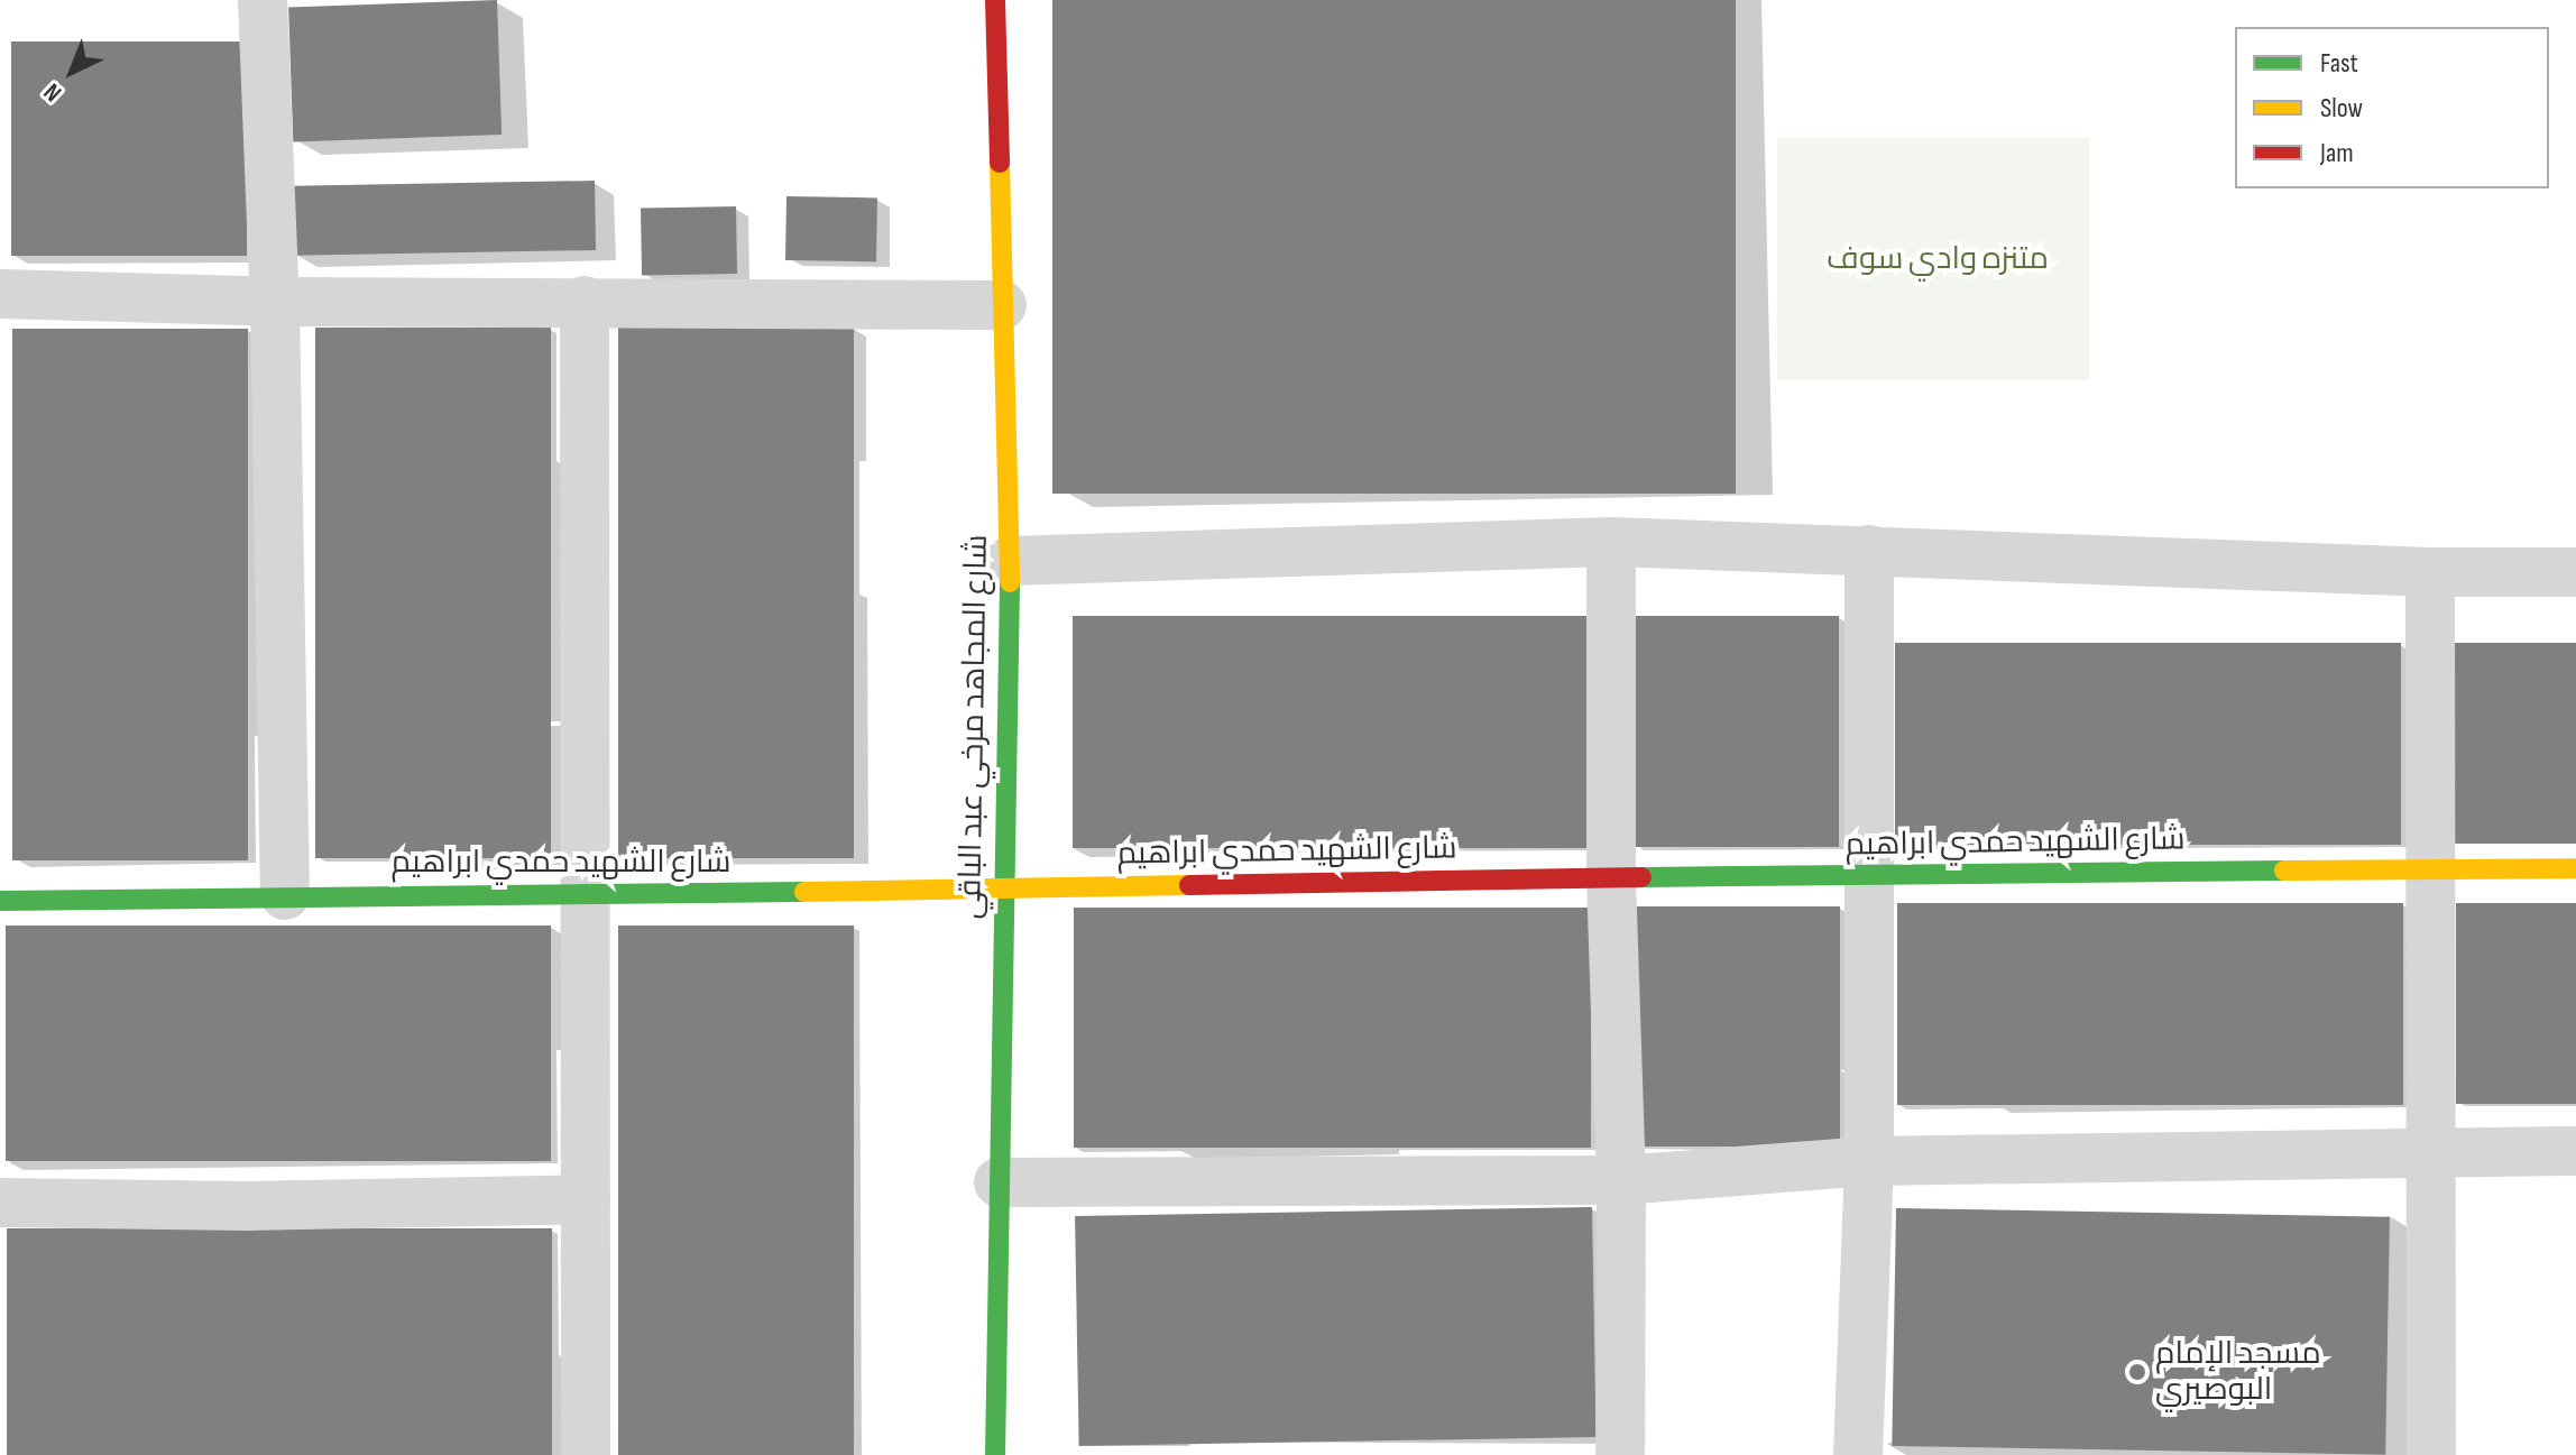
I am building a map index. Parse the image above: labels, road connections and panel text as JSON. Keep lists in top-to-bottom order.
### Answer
{
  "streets": {
    "street": ["شارع المجاهد مرخي عبد الباقي", "شارع الشهيد حمدي ابراهيم"]
  },
  "crossings": [
    ["شارع المجاهد مرخي عبد الباقي", "شارع الشهيد حمدي ابراهيم"]
  ],
  "parks": ["متنزه وادي سوف"],
  "places": ["مسجد الإمام البوصيري"],
  "legend": ["Fast", "Slow", "Jam"],
  "north": "bottom left"
}
